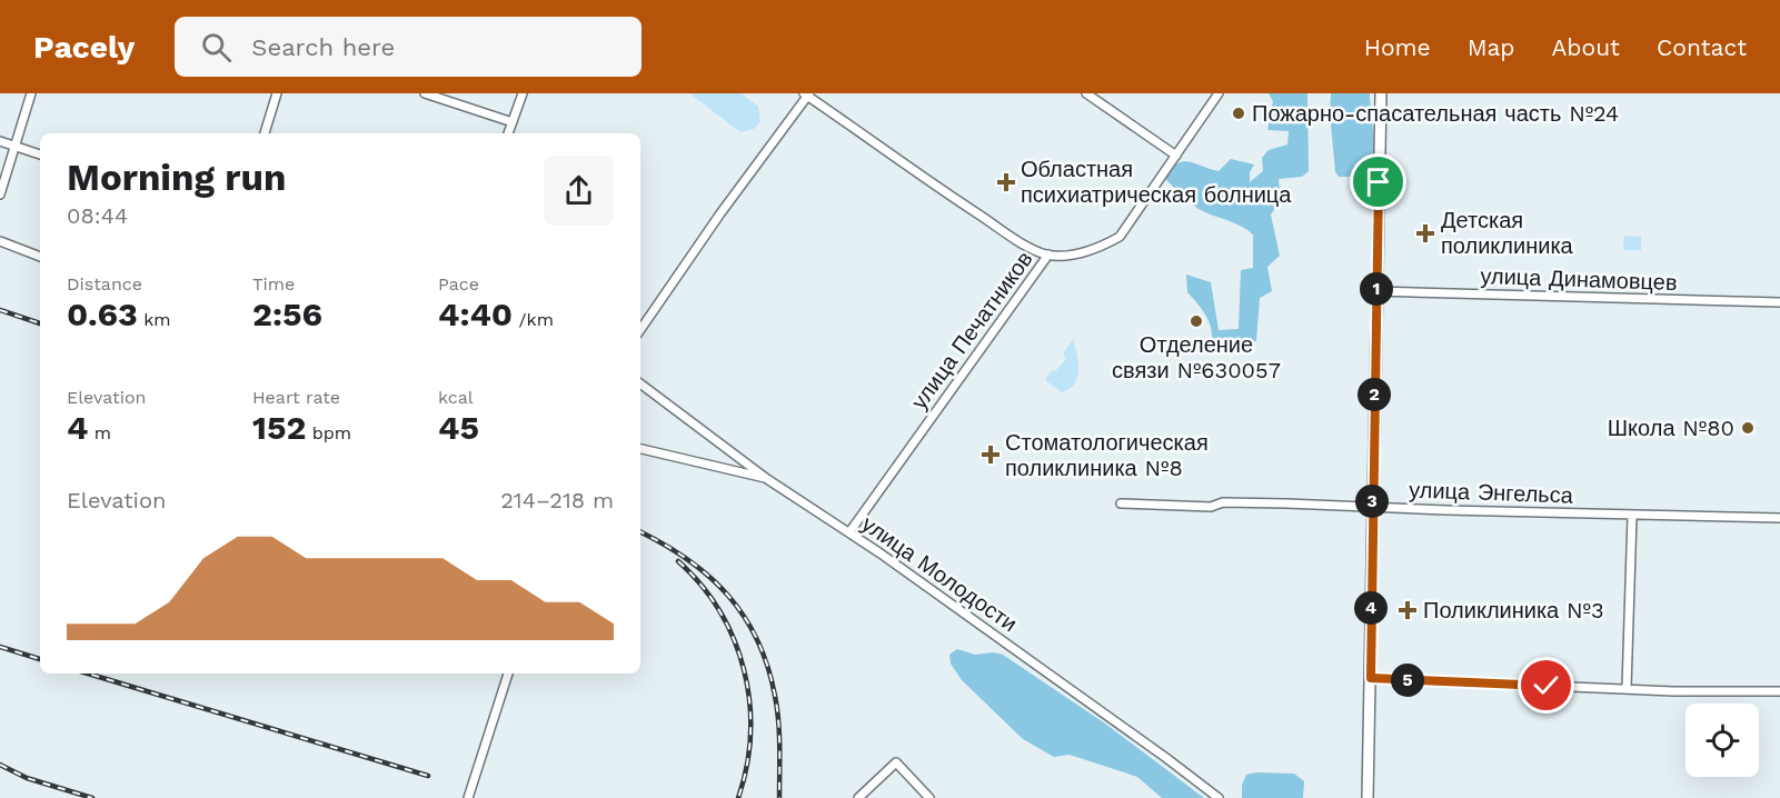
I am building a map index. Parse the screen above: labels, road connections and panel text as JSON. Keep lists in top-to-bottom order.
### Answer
{
  "streets": {
    "street": [
      "улица Динамовцев",
      "улица Печатников",
      "улица Энгельса",
      "улица Молодости"
    ]
  },
  "crossings": [
    ["улица Печатников", "улица Молодости"]
  ],
  "places": {
    "other": ["Пожарно-спасательная часть №24", "Отделение связи №630057", "Школа №80"],
    "health": [
      "Областная психиатрическая болница",
      "Детская поликлиника",
      "Стоматологическая поликлиника №8",
      "Поликлиника №3"
    ]
  },
  "page": {
    "header": "Pacely",
    "search": "Search here",
    "nav": [
      "Home",
      "Map",
      "About",
      "Contact"
    ],
    "heading": ["Morning run", "08:44"],
    "stats": [
      ["Distance", "0.63 km"],
      ["Time", "2:56"],
      ["Pace", "4:40 /km"],
      ["Elevation", "4 m"],
      ["Heart rate", "152 bpm"],
      ["kcal", "45"]
    ],
    "pins": [
      "1",
      "2",
      "3",
      "4",
      "5"
    ],
    "chart": ["Elevation", "214–218 m"]
  }
}
